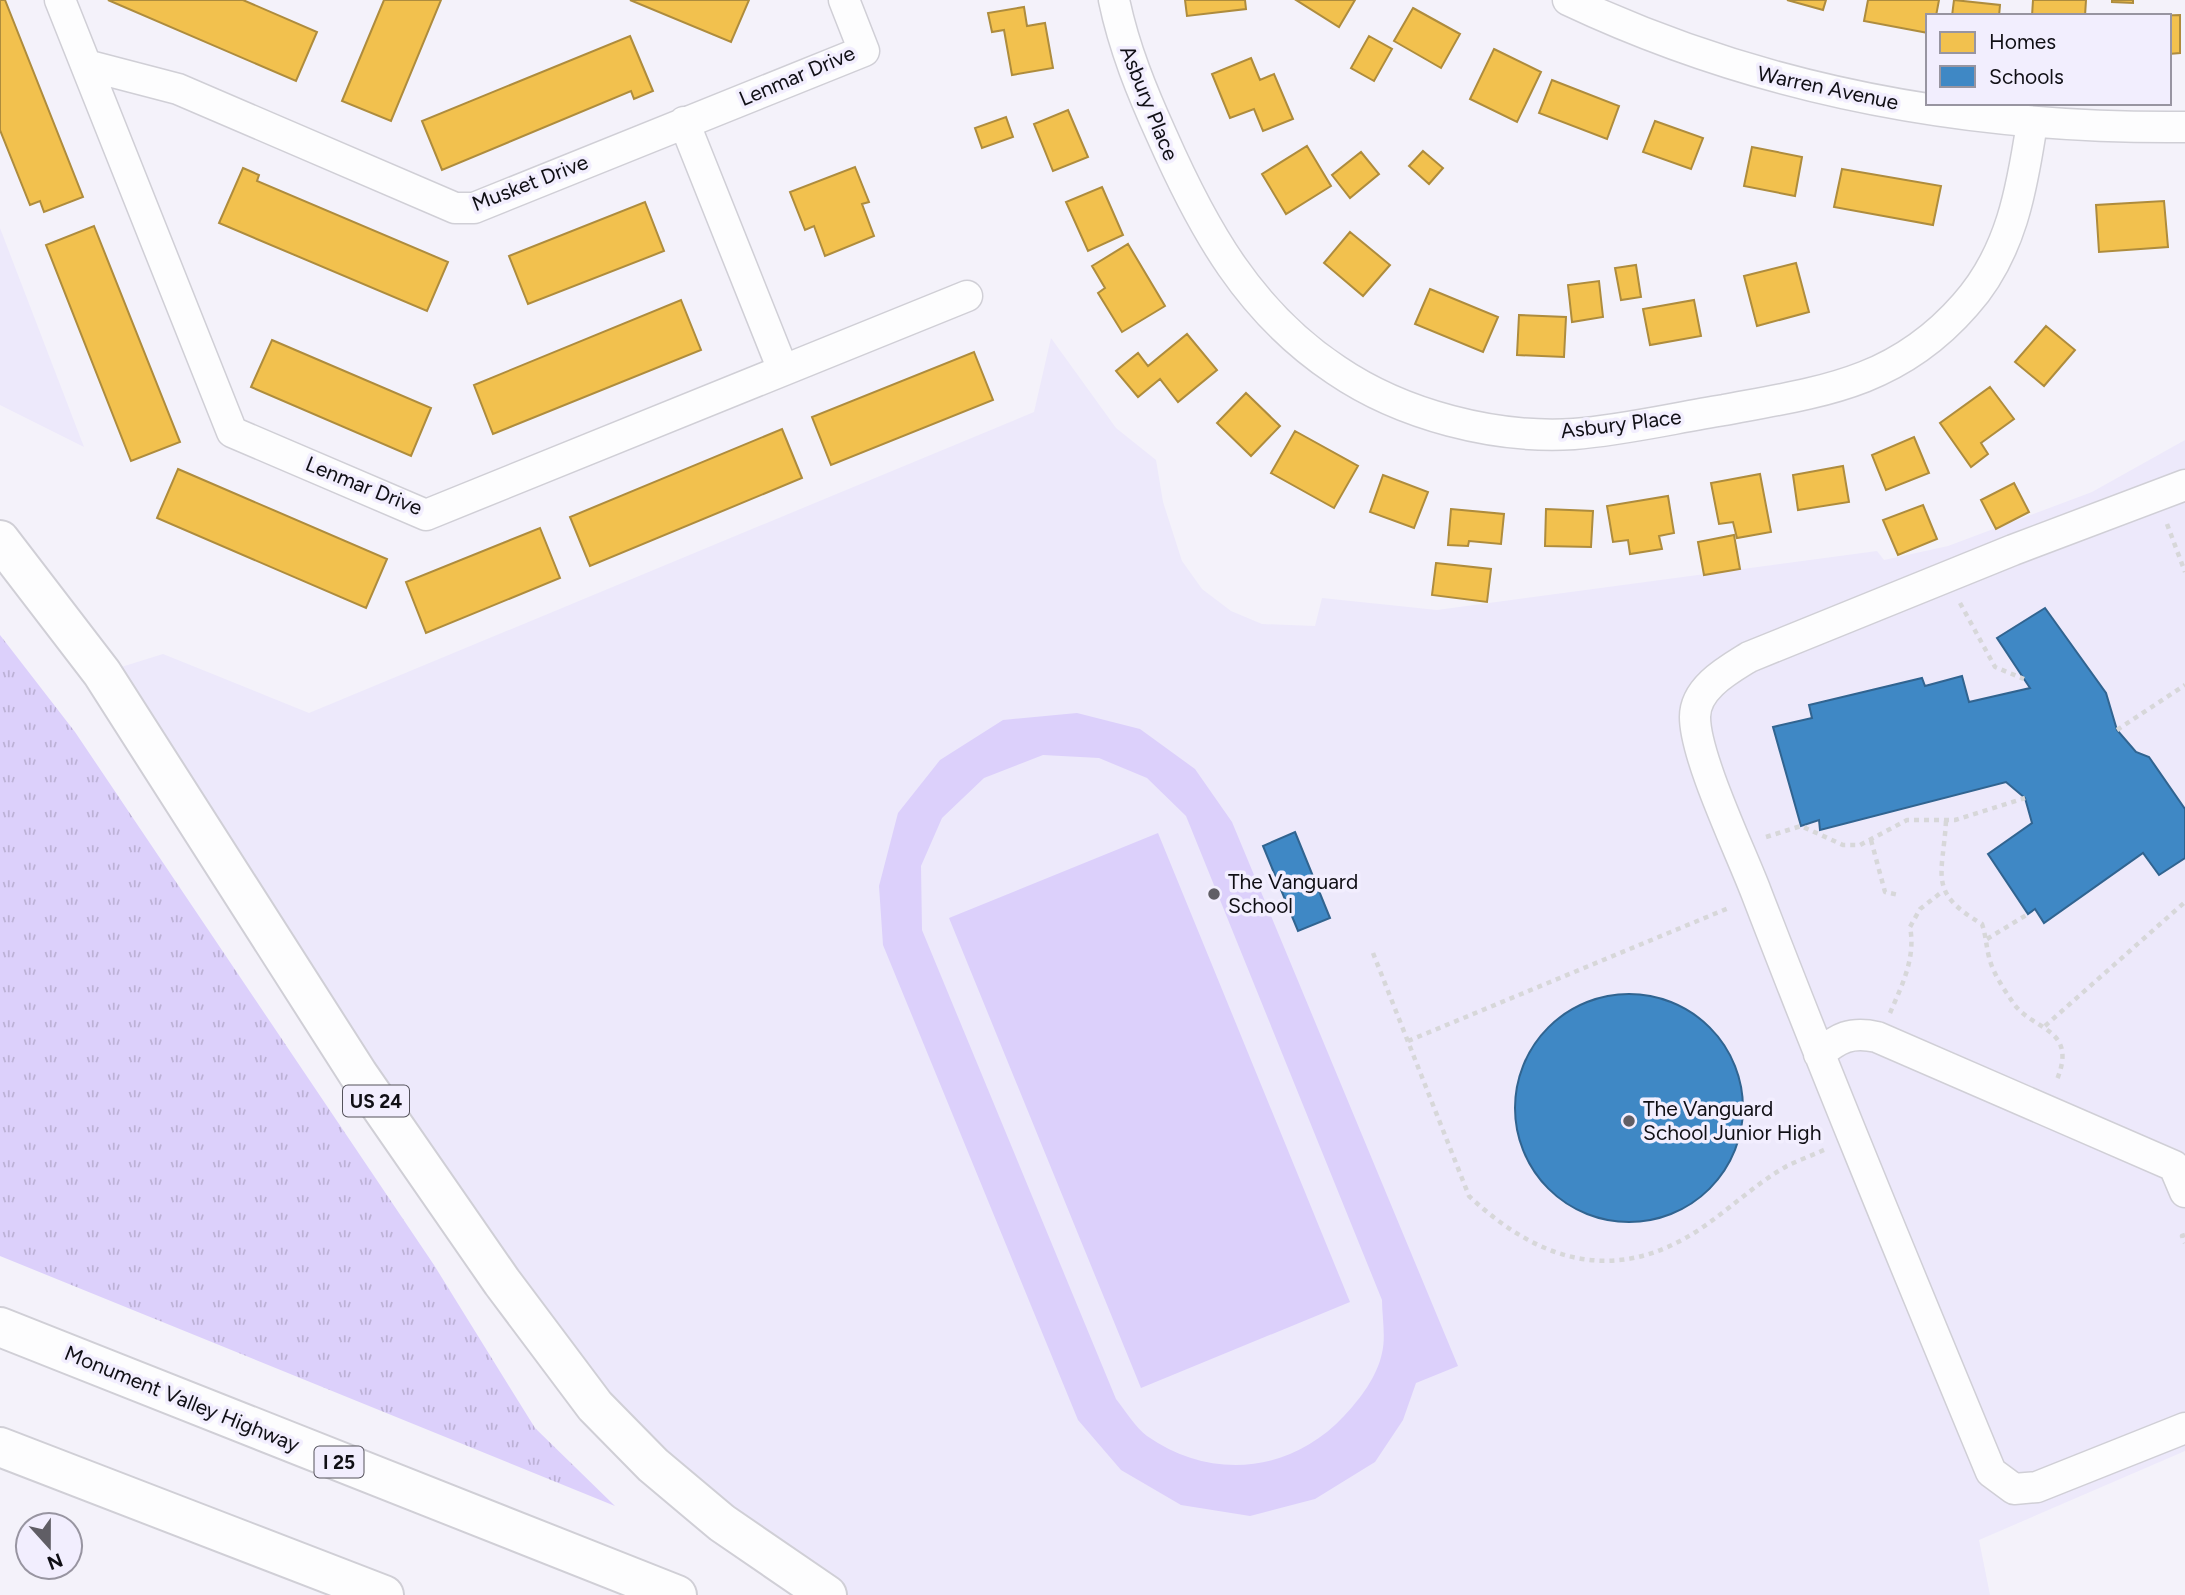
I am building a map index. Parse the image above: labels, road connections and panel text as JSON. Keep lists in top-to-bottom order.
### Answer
{
  "streets": {
    "highway": ["US 24", "Monument Valley Highway", "I 25"],
    "street": [
      "Lenmar Drive",
      "Warren Avenue",
      "Asbury Place",
      "Musket Drive"
    ]
  },
  "crossings": [
    ["Lenmar Drive", "Musket Drive"],
    ["Warren Avenue", "Asbury Place"]
  ],
  "places": ["The Vanguard School", "The Vanguard School Junior High"],
  "legend": ["Homes", "Schools"],
  "north": "bottom"
}
